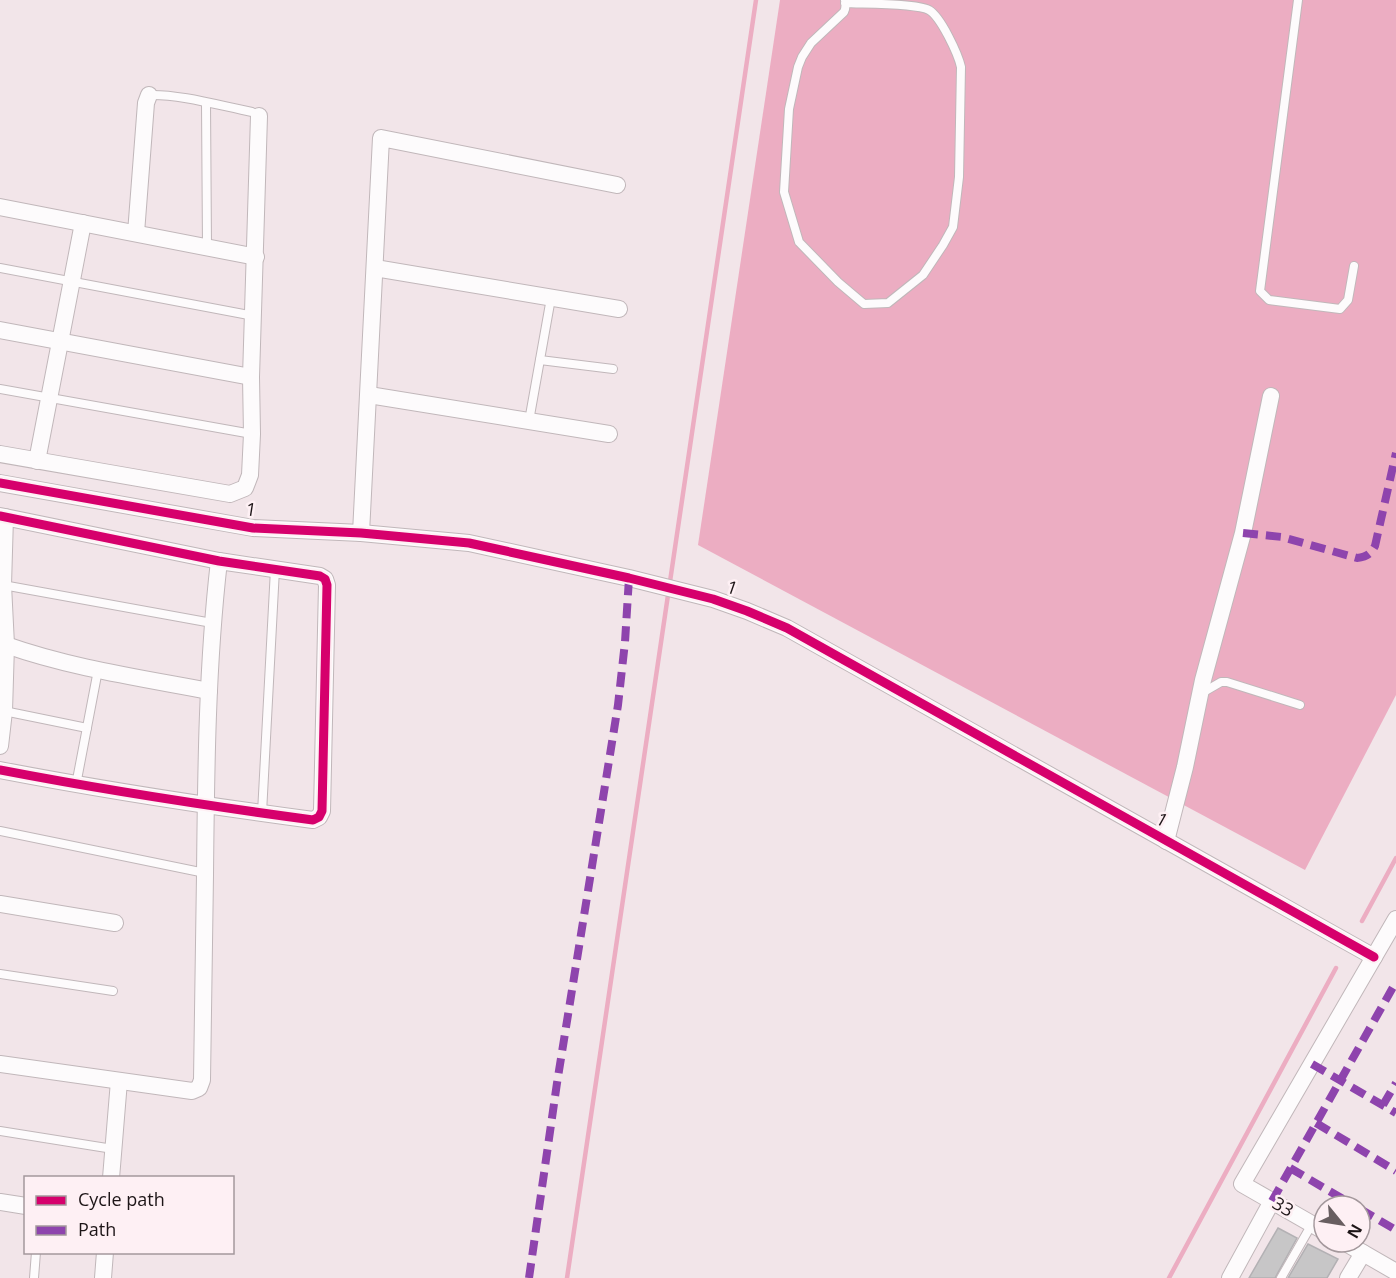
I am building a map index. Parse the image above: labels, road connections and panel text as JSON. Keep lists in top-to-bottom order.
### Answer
{
  "streets": {
    "street": ["1", "33"]
  },
  "crossings": [
    ["1", "33"]
  ],
  "legend": ["Cycle path", "Path"],
  "north": "bottom right"
}
